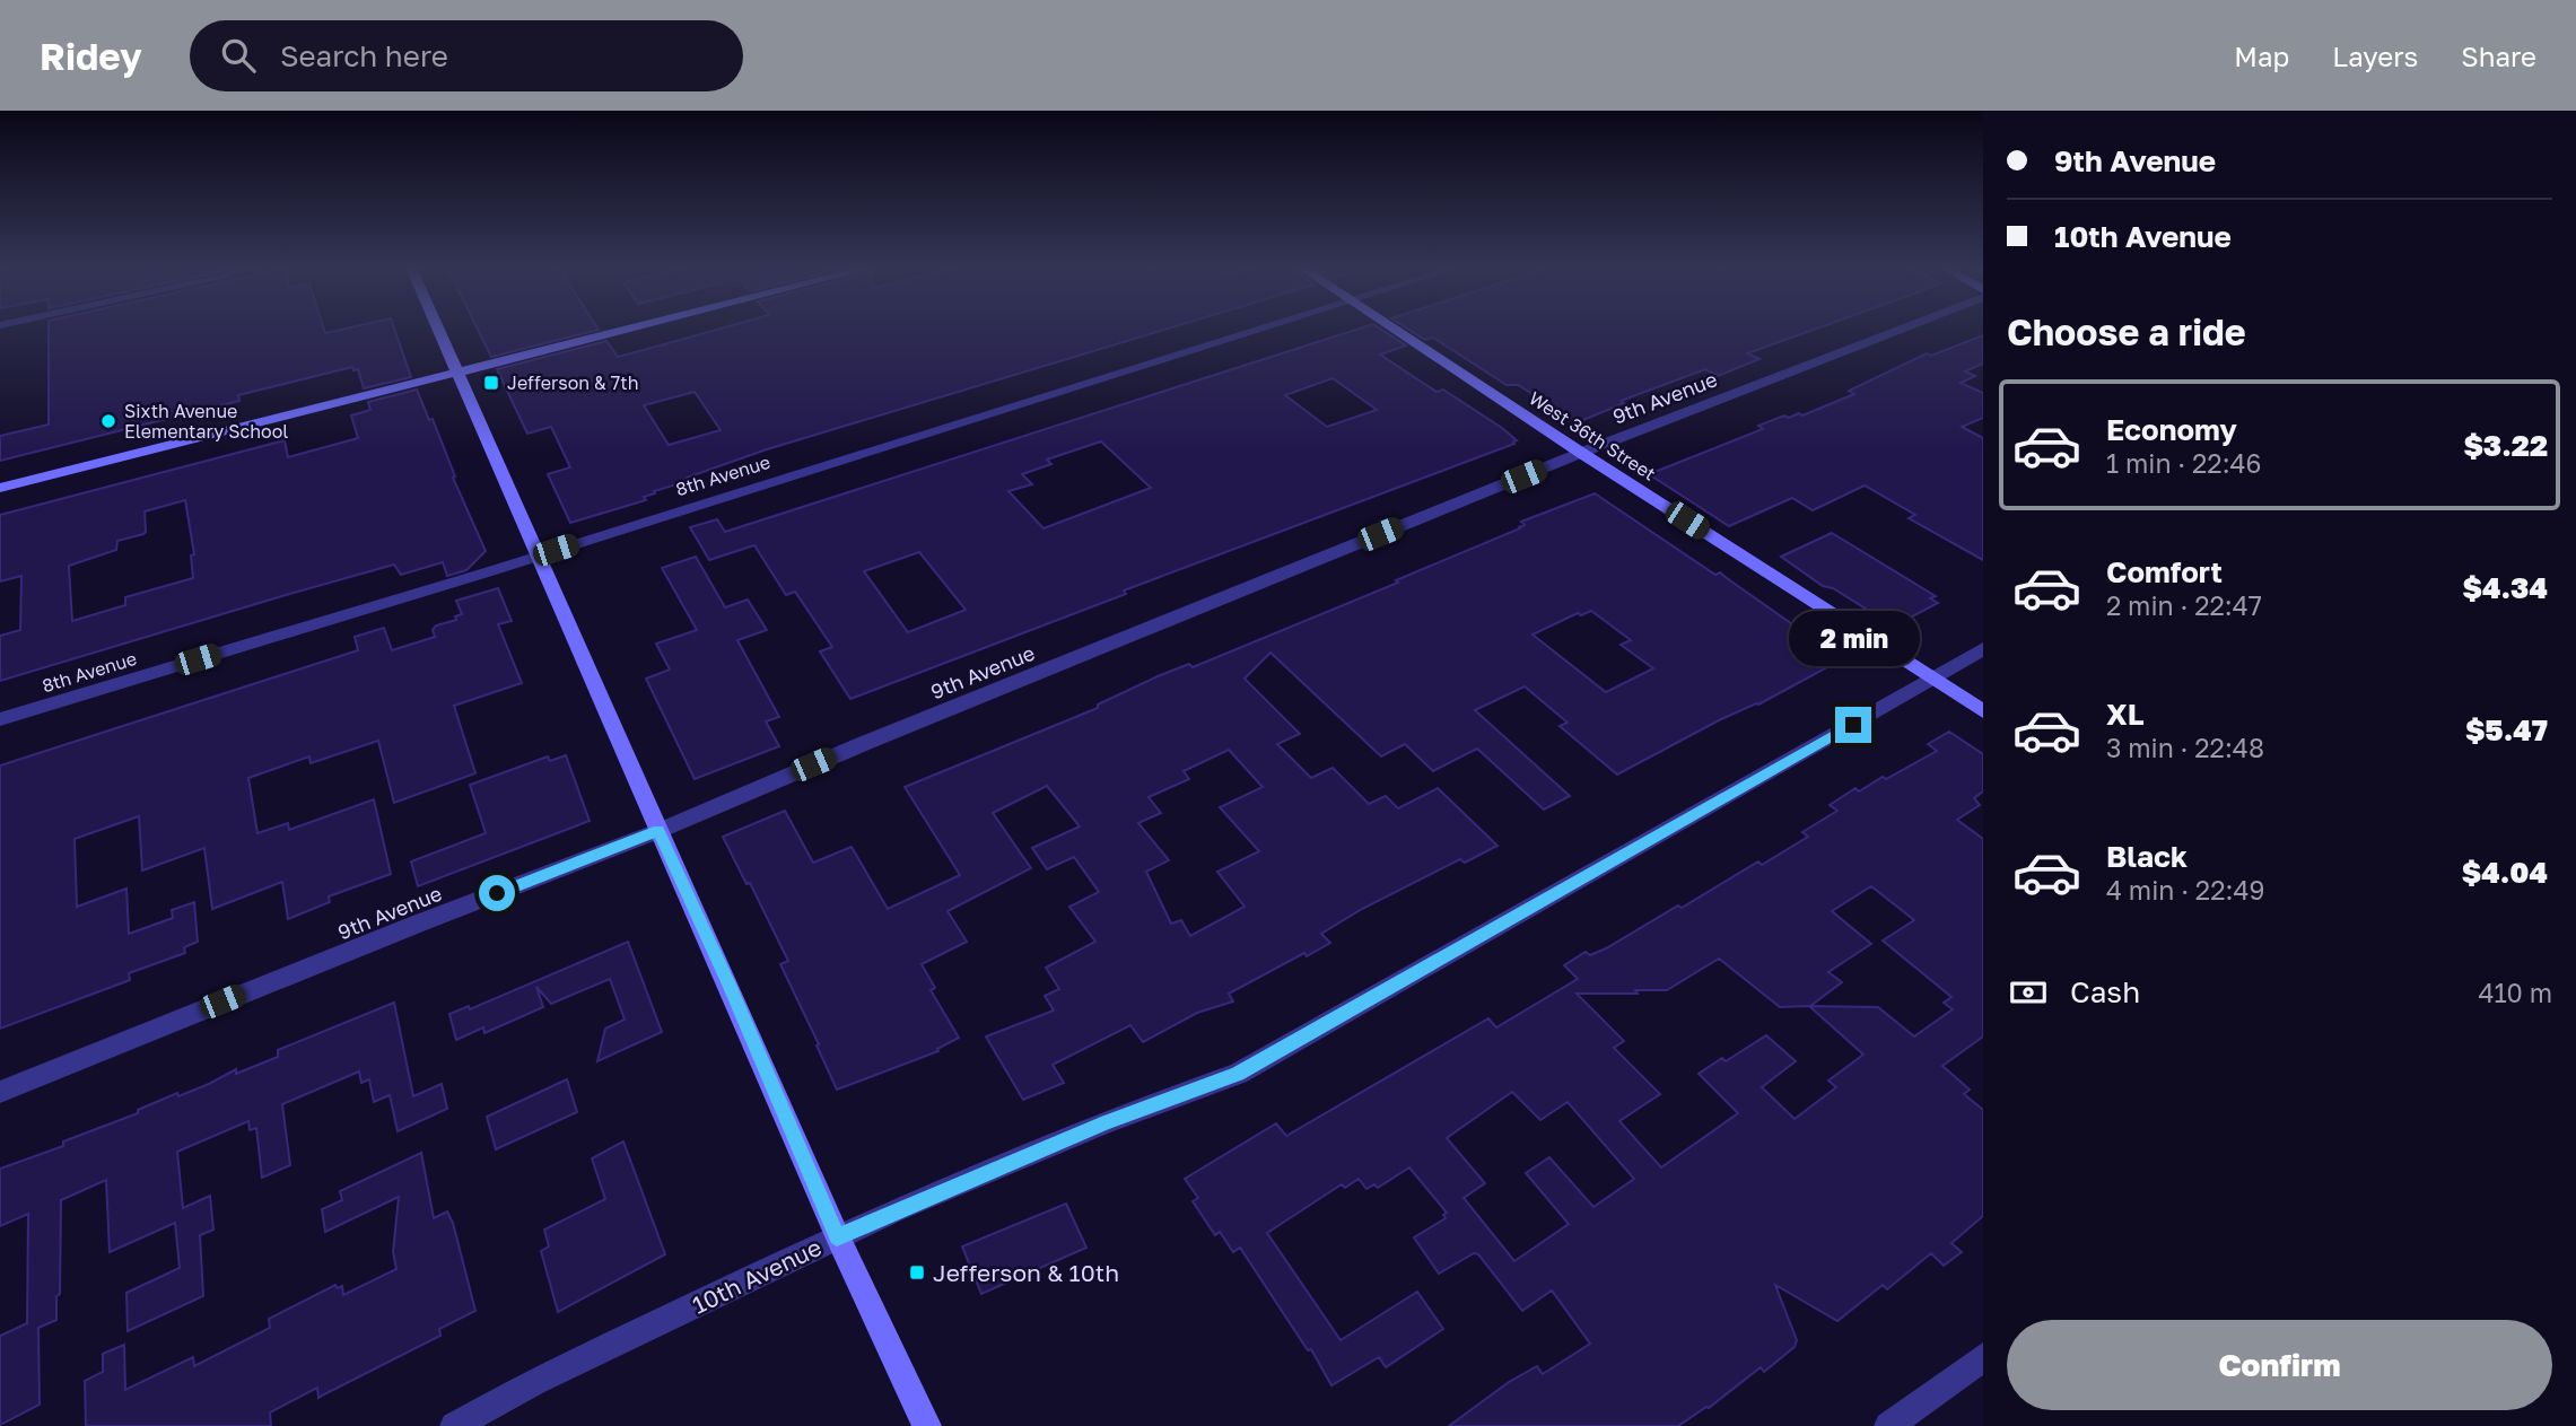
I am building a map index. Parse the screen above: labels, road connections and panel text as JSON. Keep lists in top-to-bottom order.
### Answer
{
  "streets": {
    "street": [
      "9th Avenue",
      "West 36th Street",
      "8th Avenue",
      "10th Avenue"
    ]
  },
  "crossings": [
    ["9th Avenue", "West 36th Street"],
    ["West 36th Street", "10th Avenue"]
  ],
  "places": {
    "transit": ["Jefferson & 7th", "Jefferson & 10th"],
    "other": ["Sixth Avenue Elementary School"]
  },
  "page": {
    "header": "Ridey",
    "search": "Search here",
    "nav": ["Map", "Layers", "Share"],
    "banner": ["9th Avenue", "10th Avenue"],
    "heading": "Choose a ride",
    "list": [
      {
        "name": "Economy",
        "note": "1 min · 22:46",
        "value": "$3.22"
      },
      {
        "name": "Comfort",
        "note": "2 min · 22:47",
        "value": "$4.34"
      },
      {
        "name": "XL",
        "note": "3 min · 22:48",
        "value": "$5.47"
      },
      {
        "name": "Black",
        "note": "4 min · 22:49",
        "value": "$4.04"
      }
    ],
    "bubble": "2 min",
    "pay": ["Cash", "410 m"],
    "buttons": "Confirm"
  }
}
